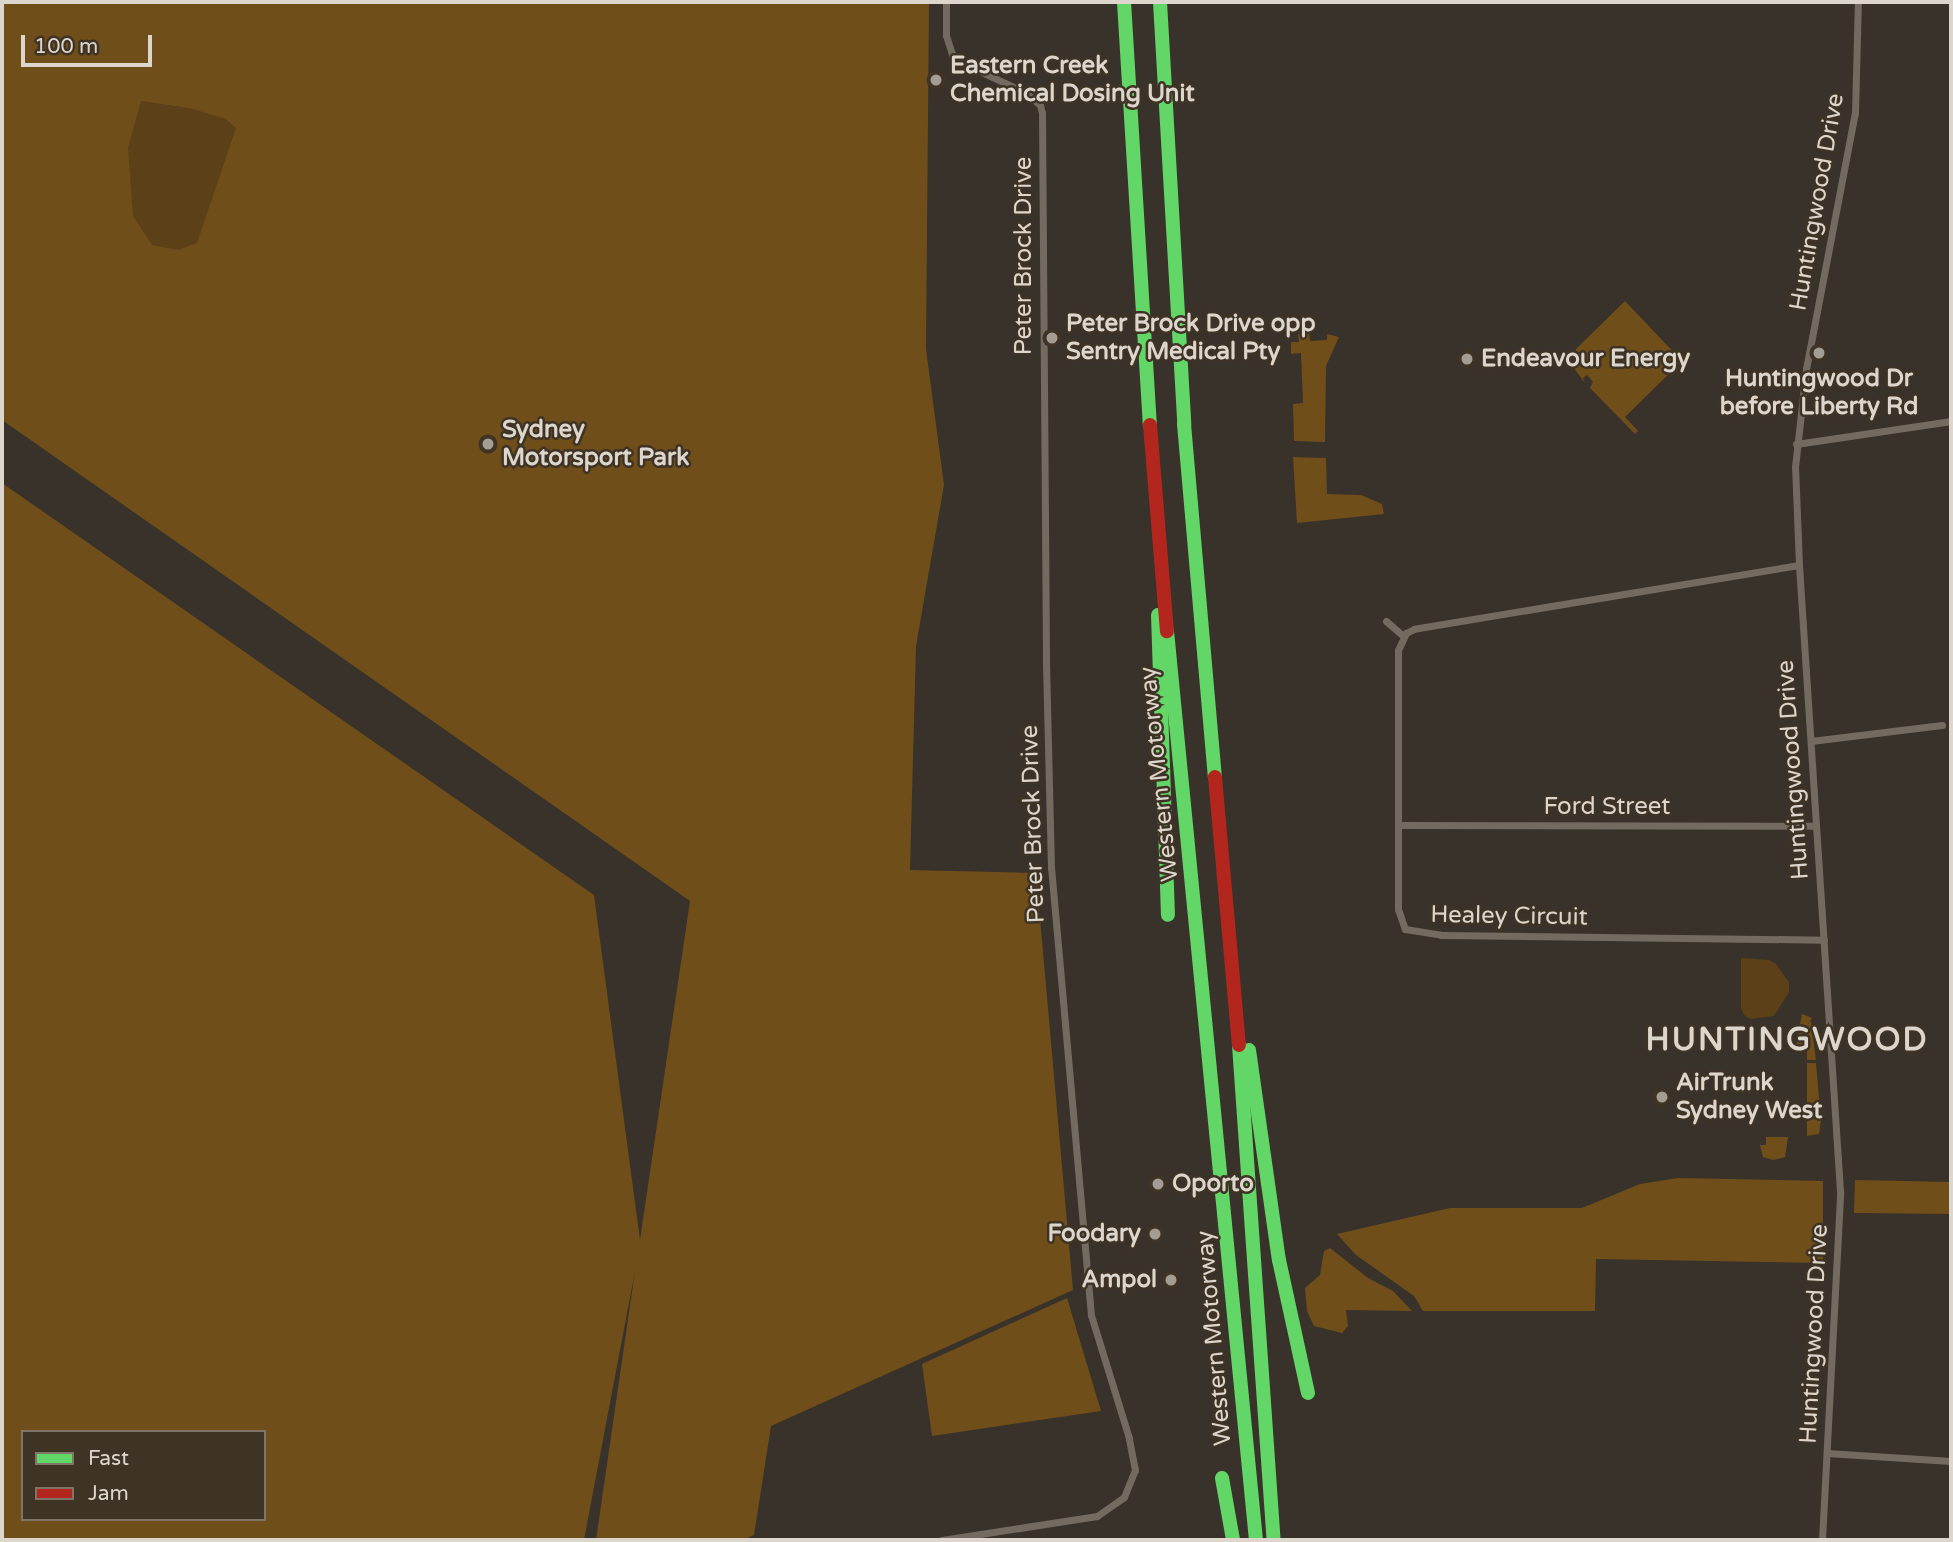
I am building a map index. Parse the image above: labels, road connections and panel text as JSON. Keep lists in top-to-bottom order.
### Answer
{
  "streets": {
    "highway": ["Western Motorway"],
    "street": [
      "Huntingwood Drive",
      "Peter Brock Drive",
      "Ford Street",
      "Healey Circuit"
    ]
  },
  "crossings": [
    ["Huntingwood Drive", "Ford Street"],
    ["Huntingwood Drive", "Healey Circuit"],
    ["Ford Street", "Healey Circuit"]
  ],
  "districts": ["HUNTINGWOOD"],
  "places": [
    "Eastern Creek Chemical Dosing Unit",
    "Peter Brock Drive opp Sentry Medical Pty",
    "Huntingwood Dr before Liberty Rd",
    "Endeavour Energy",
    "Sydney Motorsport Park",
    "AirTrunk Sydney West",
    "Oporto",
    "Foodary",
    "Ampol"
  ],
  "legend": ["Fast", "Jam"],
  "scale_bar": "100 m"
}
